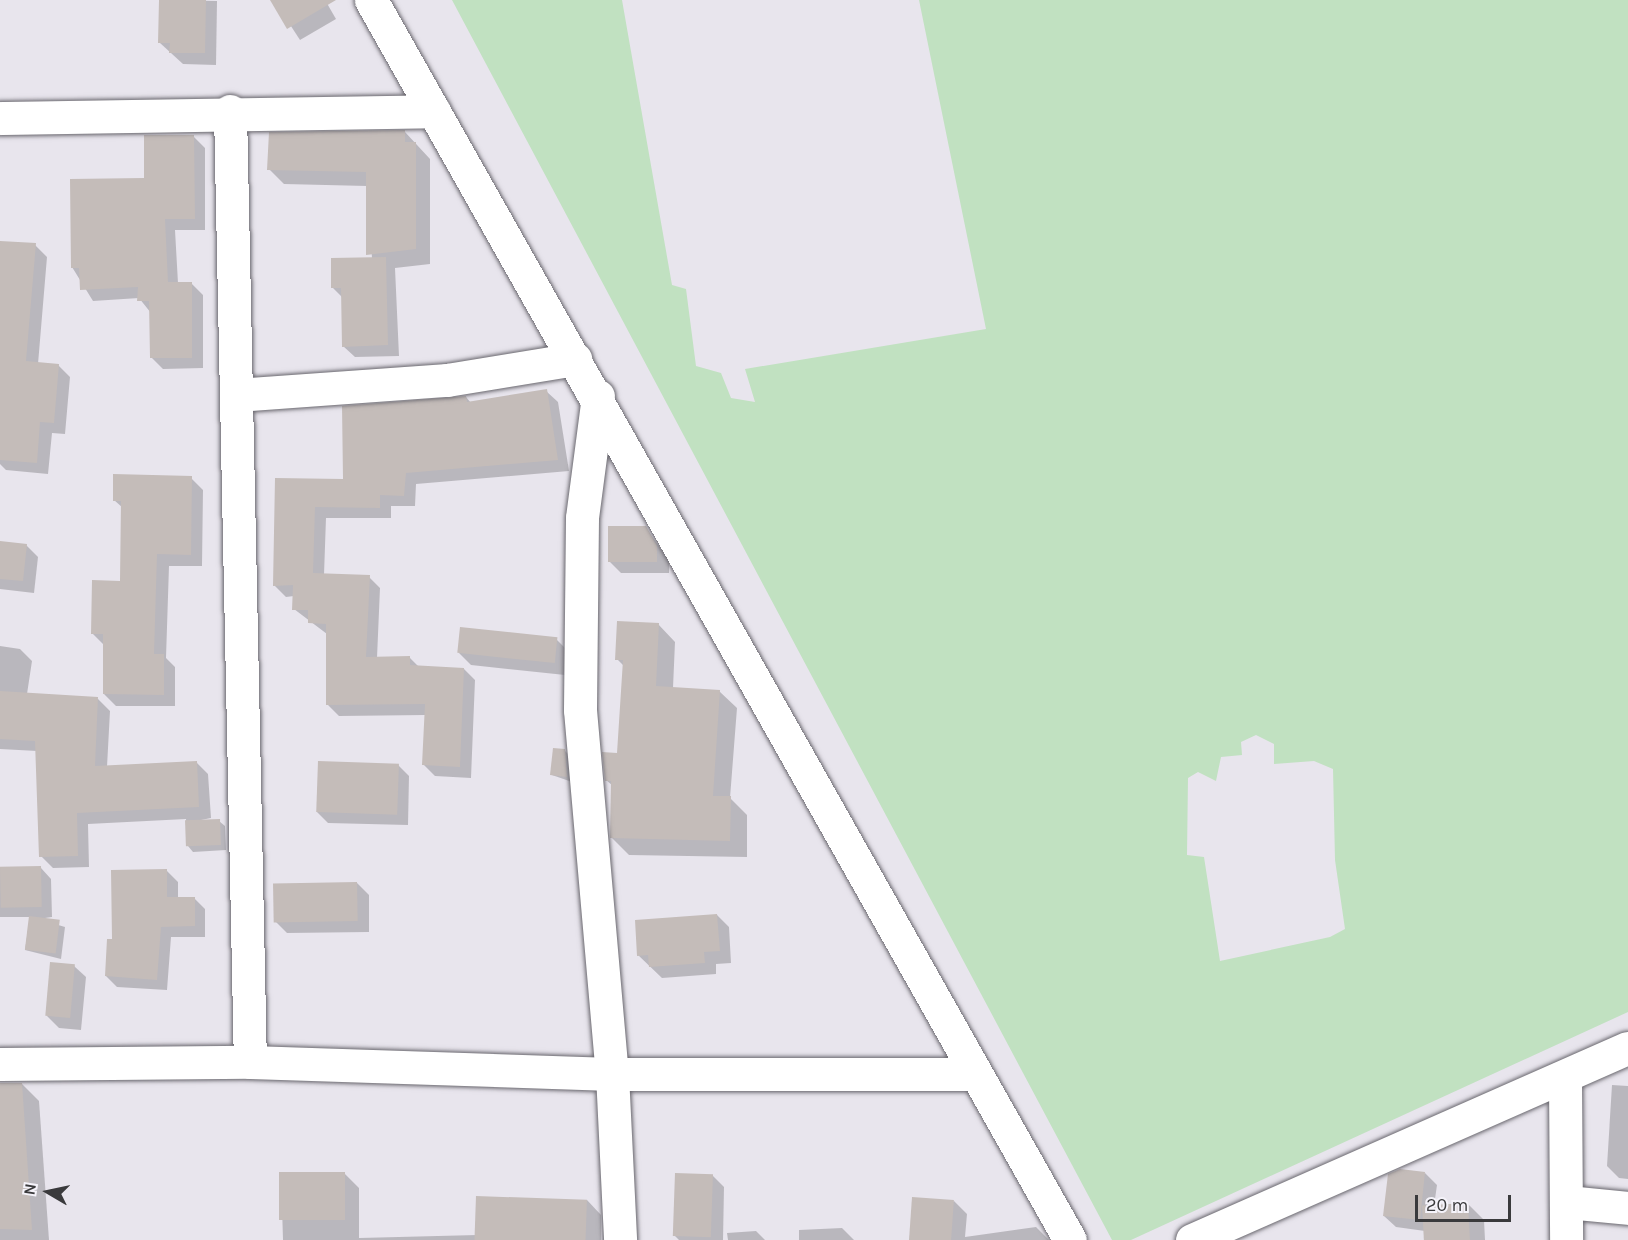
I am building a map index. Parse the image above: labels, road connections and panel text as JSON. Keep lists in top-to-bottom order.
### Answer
{
  "scale_bar": "20 m",
  "north": "left"
}
